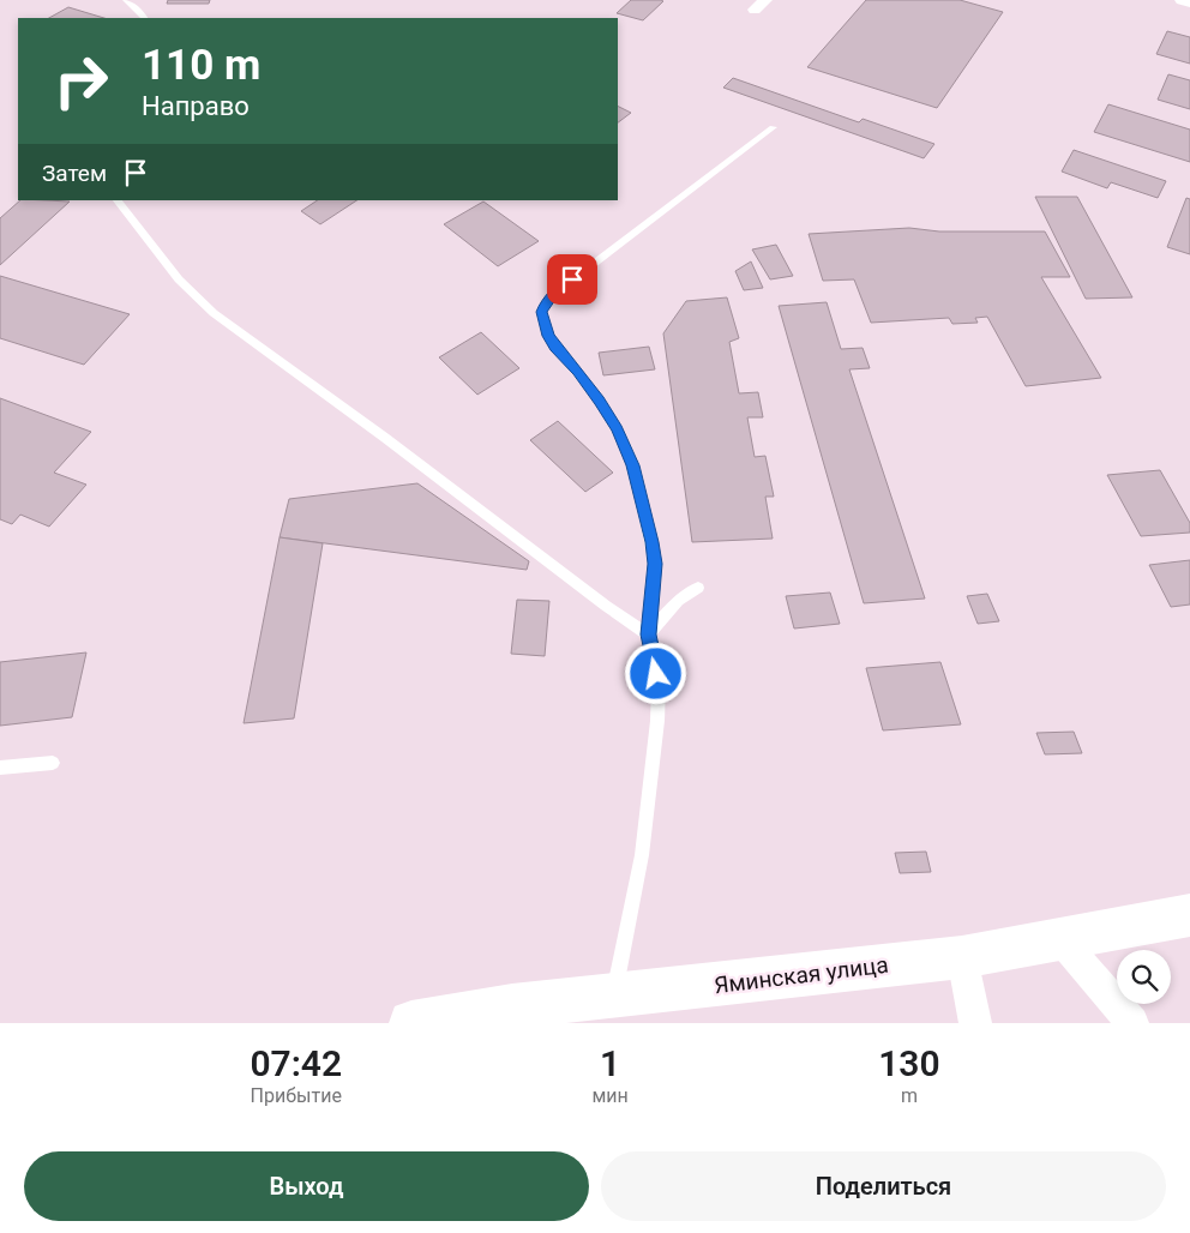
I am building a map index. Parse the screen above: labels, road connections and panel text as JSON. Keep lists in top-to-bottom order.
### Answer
{
  "streets": {
    "main road": ["Яминская улица"]
  },
  "page": {
    "turn": ["110 m", "Направо"],
    "then": "Затем",
    "eta": [
      "07:42",
      "Прибытие",
      "1",
      "мин",
      "130",
      "m"
    ],
    "buttons": ["Выход", "Поделиться"]
  }
}
